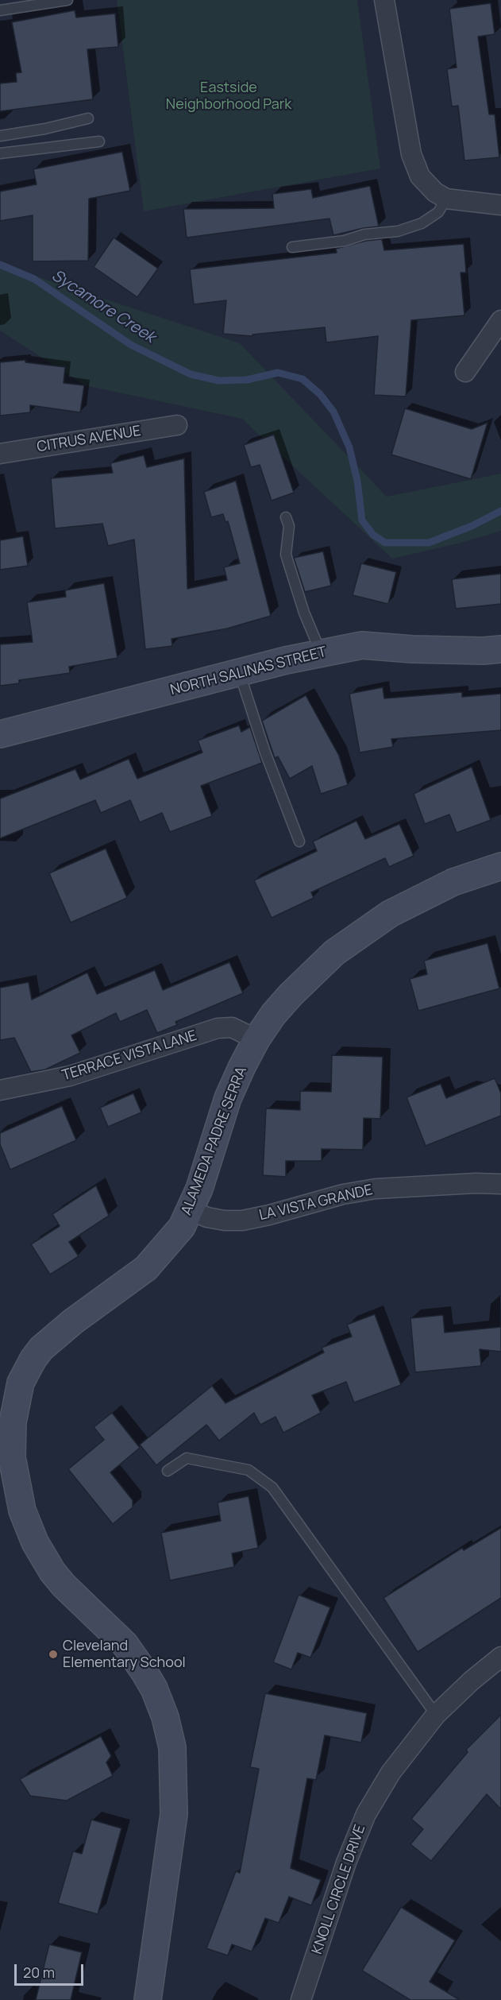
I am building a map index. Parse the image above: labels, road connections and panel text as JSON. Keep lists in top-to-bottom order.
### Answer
{
  "streets": {
    "street": [
      "CITRUS AVENUE",
      "NORTH SALINAS STREET",
      "TERRACE VISTA LANE",
      "ALAMEDA PADRE SERRA",
      "LA VISTA GRANDE",
      "KNOLL CIRCLE DRIVE"
    ]
  },
  "crossings": [
    ["TERRACE VISTA LANE", "ALAMEDA PADRE SERRA"],
    ["ALAMEDA PADRE SERRA", "LA VISTA GRANDE"]
  ],
  "water": ["Sycamore Creek"],
  "parks": ["Eastside Neighborhood Park"],
  "places": ["Cleveland Elementary School"],
  "scale_bar": "20 m"
}
